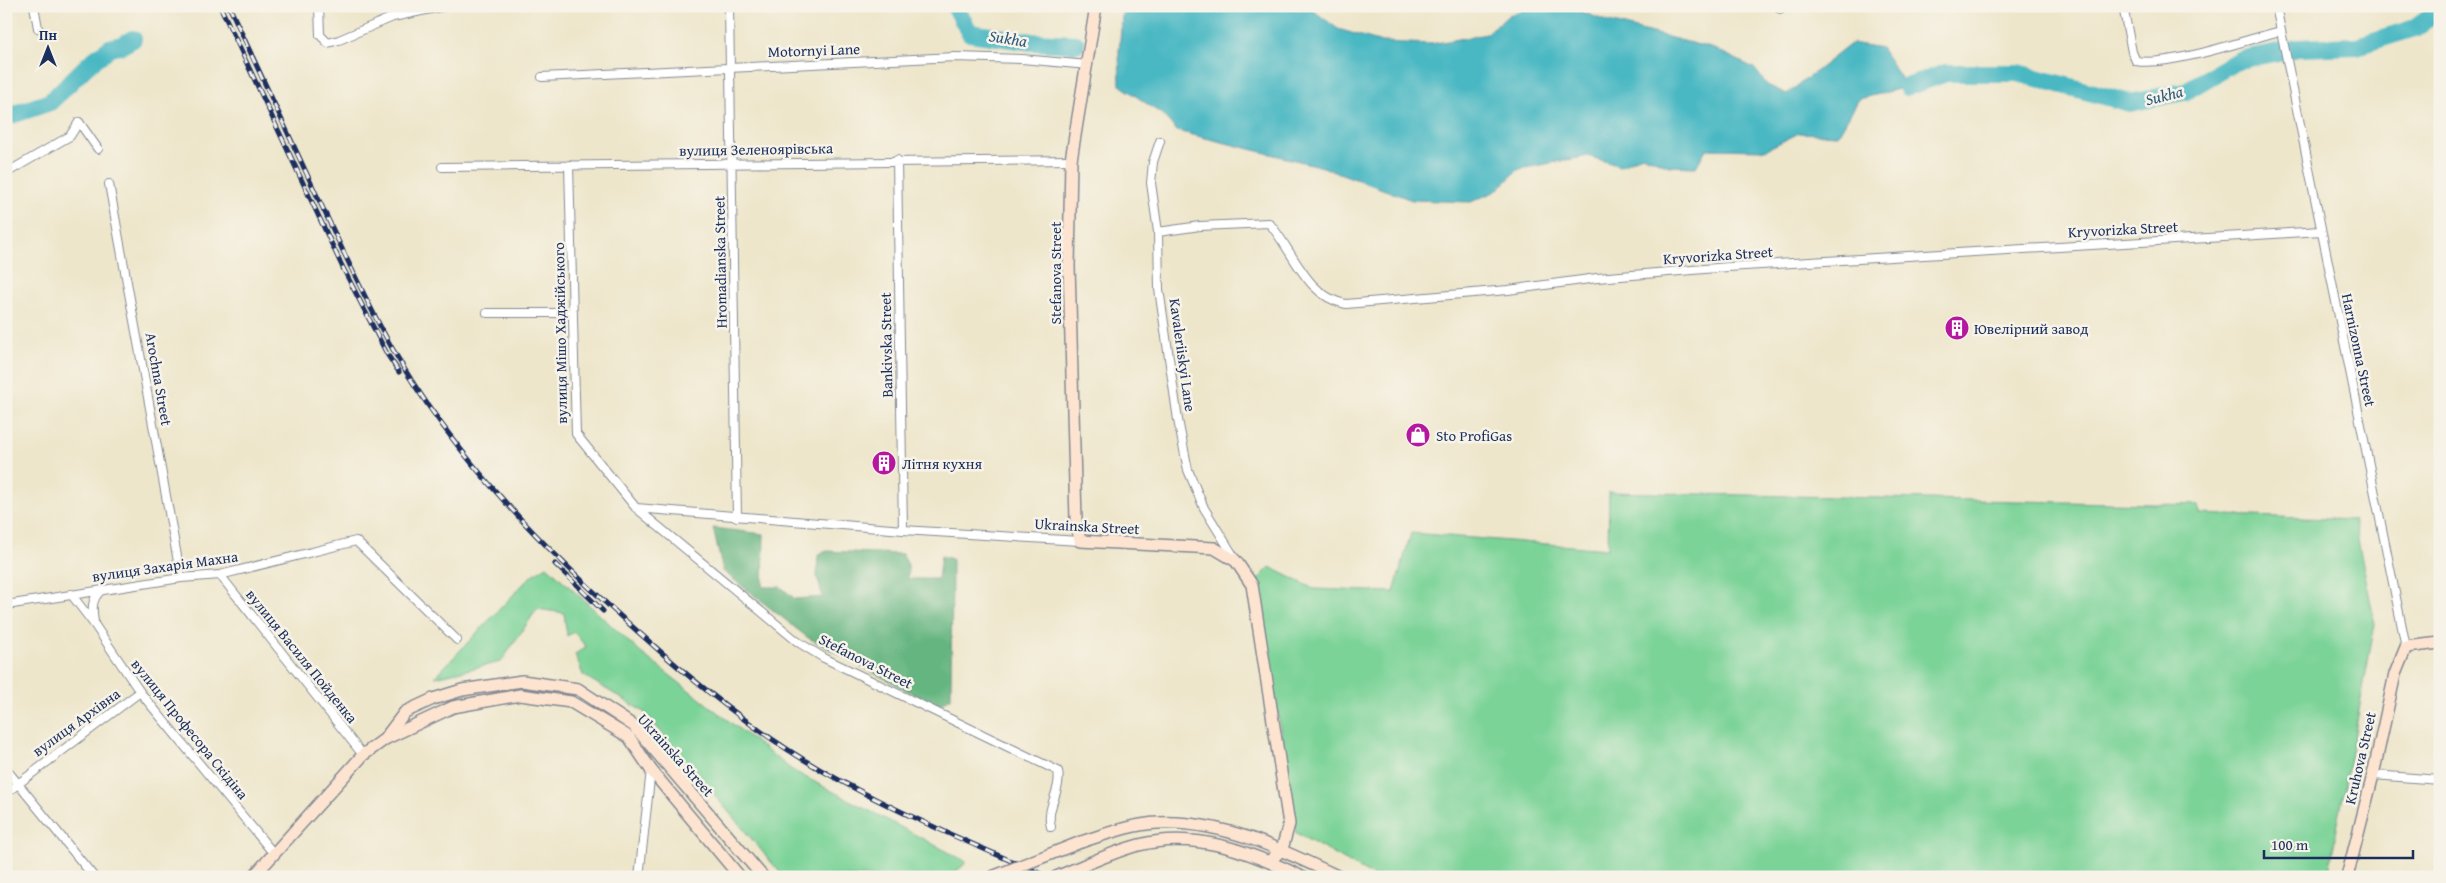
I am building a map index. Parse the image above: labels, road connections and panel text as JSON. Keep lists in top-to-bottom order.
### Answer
{
  "streets": {
    "main road": ["Stefanova Street", "Ukrainska Street", "Kruhova Street"],
    "street": [
      "Motornyi Lane",
      "вулиця Зеленоярівська",
      "Kryvorizka Street",
      "Hromadianska Street",
      "вулиця Мішо Хаджійського",
      "Bankivska Street",
      "Harnizonna Street",
      "Kavaleriiskyi Lane",
      "Arochna Street",
      "вулиця Захарія Махна",
      "вулиця Василя Пойденка",
      "вулиця Архівна",
      "вулиця Професора Скідіна"
    ]
  },
  "crossings": [
    ["Motornyi Lane", "Hromadianska Street"],
    ["Motornyi Lane", "Stefanova Street"],
    ["вулиця Зеленоярівська", "Hromadianska Street"],
    ["вулиця Зеленоярівська", "Stefanova Street"],
    ["вулиця Зеленоярівська", "вулиця Мішо Хаджійського"],
    ["вулиця Зеленоярівська", "Bankivska Street"],
    ["Kryvorizka Street", "Harnizonna Street"],
    ["Kryvorizka Street", "Kavaleriiskyi Lane"],
    ["Hromadianska Street", "Ukrainska Street"],
    ["Stefanova Street", "вулиця Мішо Хаджійського"],
    ["Stefanova Street", "Ukrainska Street"],
    ["вулиця Мішо Хаджійського", "Ukrainska Street"],
    ["Bankivska Street", "Ukrainska Street"],
    ["Harnizonna Street", "Kruhova Street"],
    ["Kavaleriiskyi Lane", "Ukrainska Street"],
    ["Arochna Street", "вулиця Захарія Махна"],
    ["Ukrainska Street", "вулиця Василя Пойденка"],
    ["Ukrainska Street", "вулиця Професора Скідіна"],
    ["вулиця Захарія Махна", "вулиця Василя Пойденка"],
    ["вулиця Захарія Махна", "вулиця Професора Скідіна"],
    ["вулиця Архівна", "вулиця Професора Скідіна"]
  ],
  "water": ["Sukha"],
  "places": {
    "building": ["Ювелірний завод", "Літня кухня"],
    "shop": ["Sto ProfiGas"]
  },
  "scale_bar": "100 m",
  "north": "top"
}
